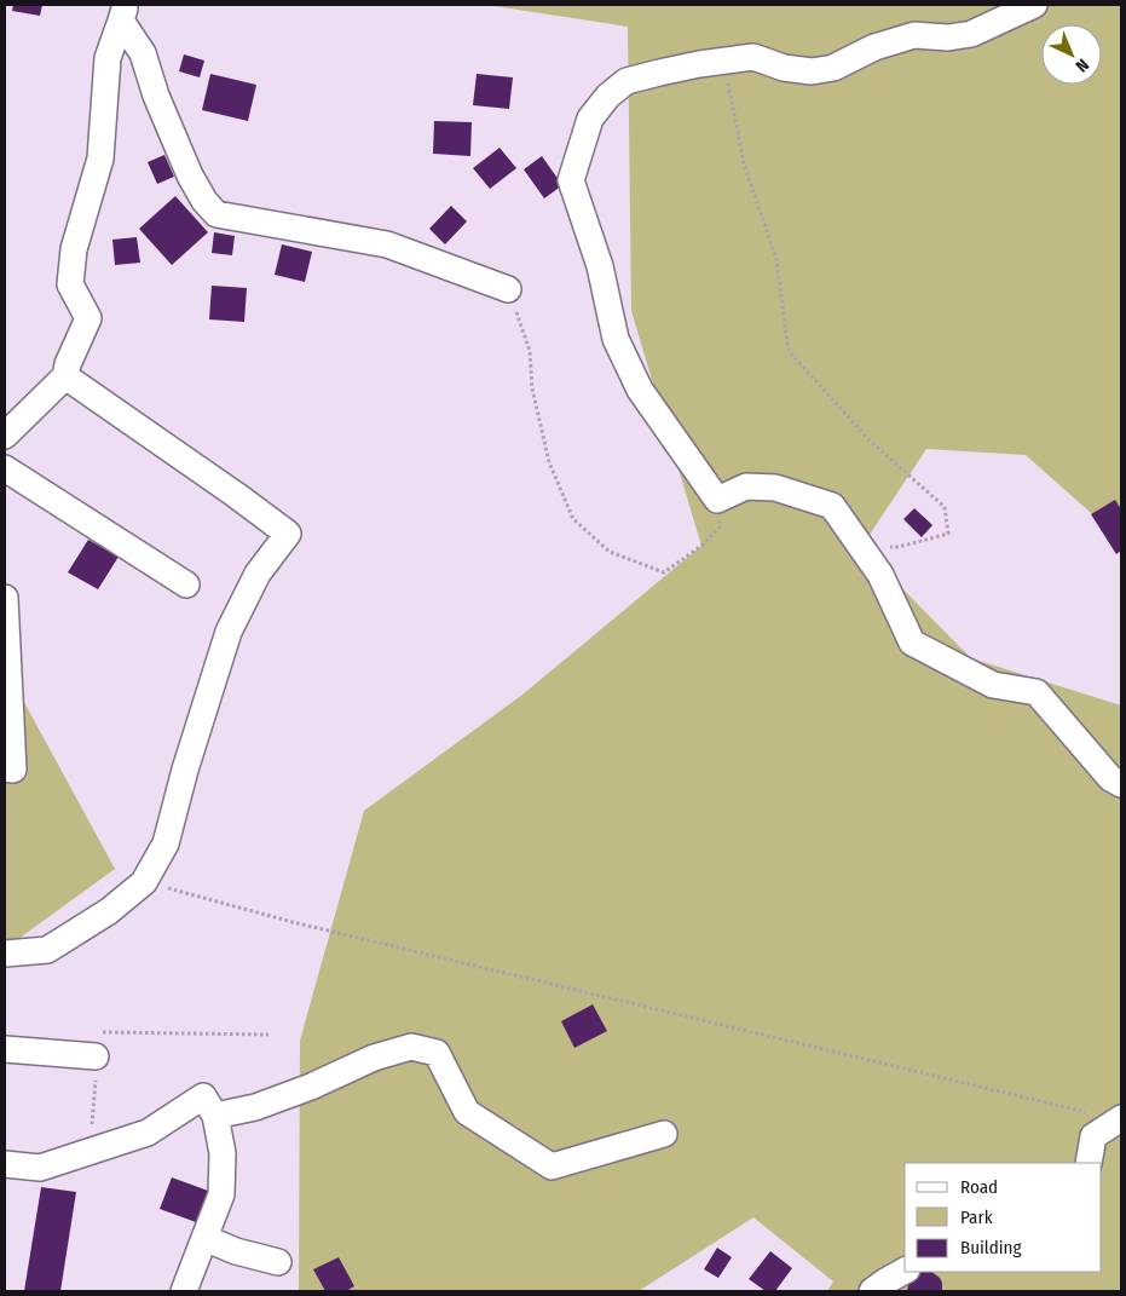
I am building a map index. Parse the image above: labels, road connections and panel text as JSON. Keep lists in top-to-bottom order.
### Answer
{
  "legend": ["Road", "Park", "Building"],
  "north": "bottom right"
}
